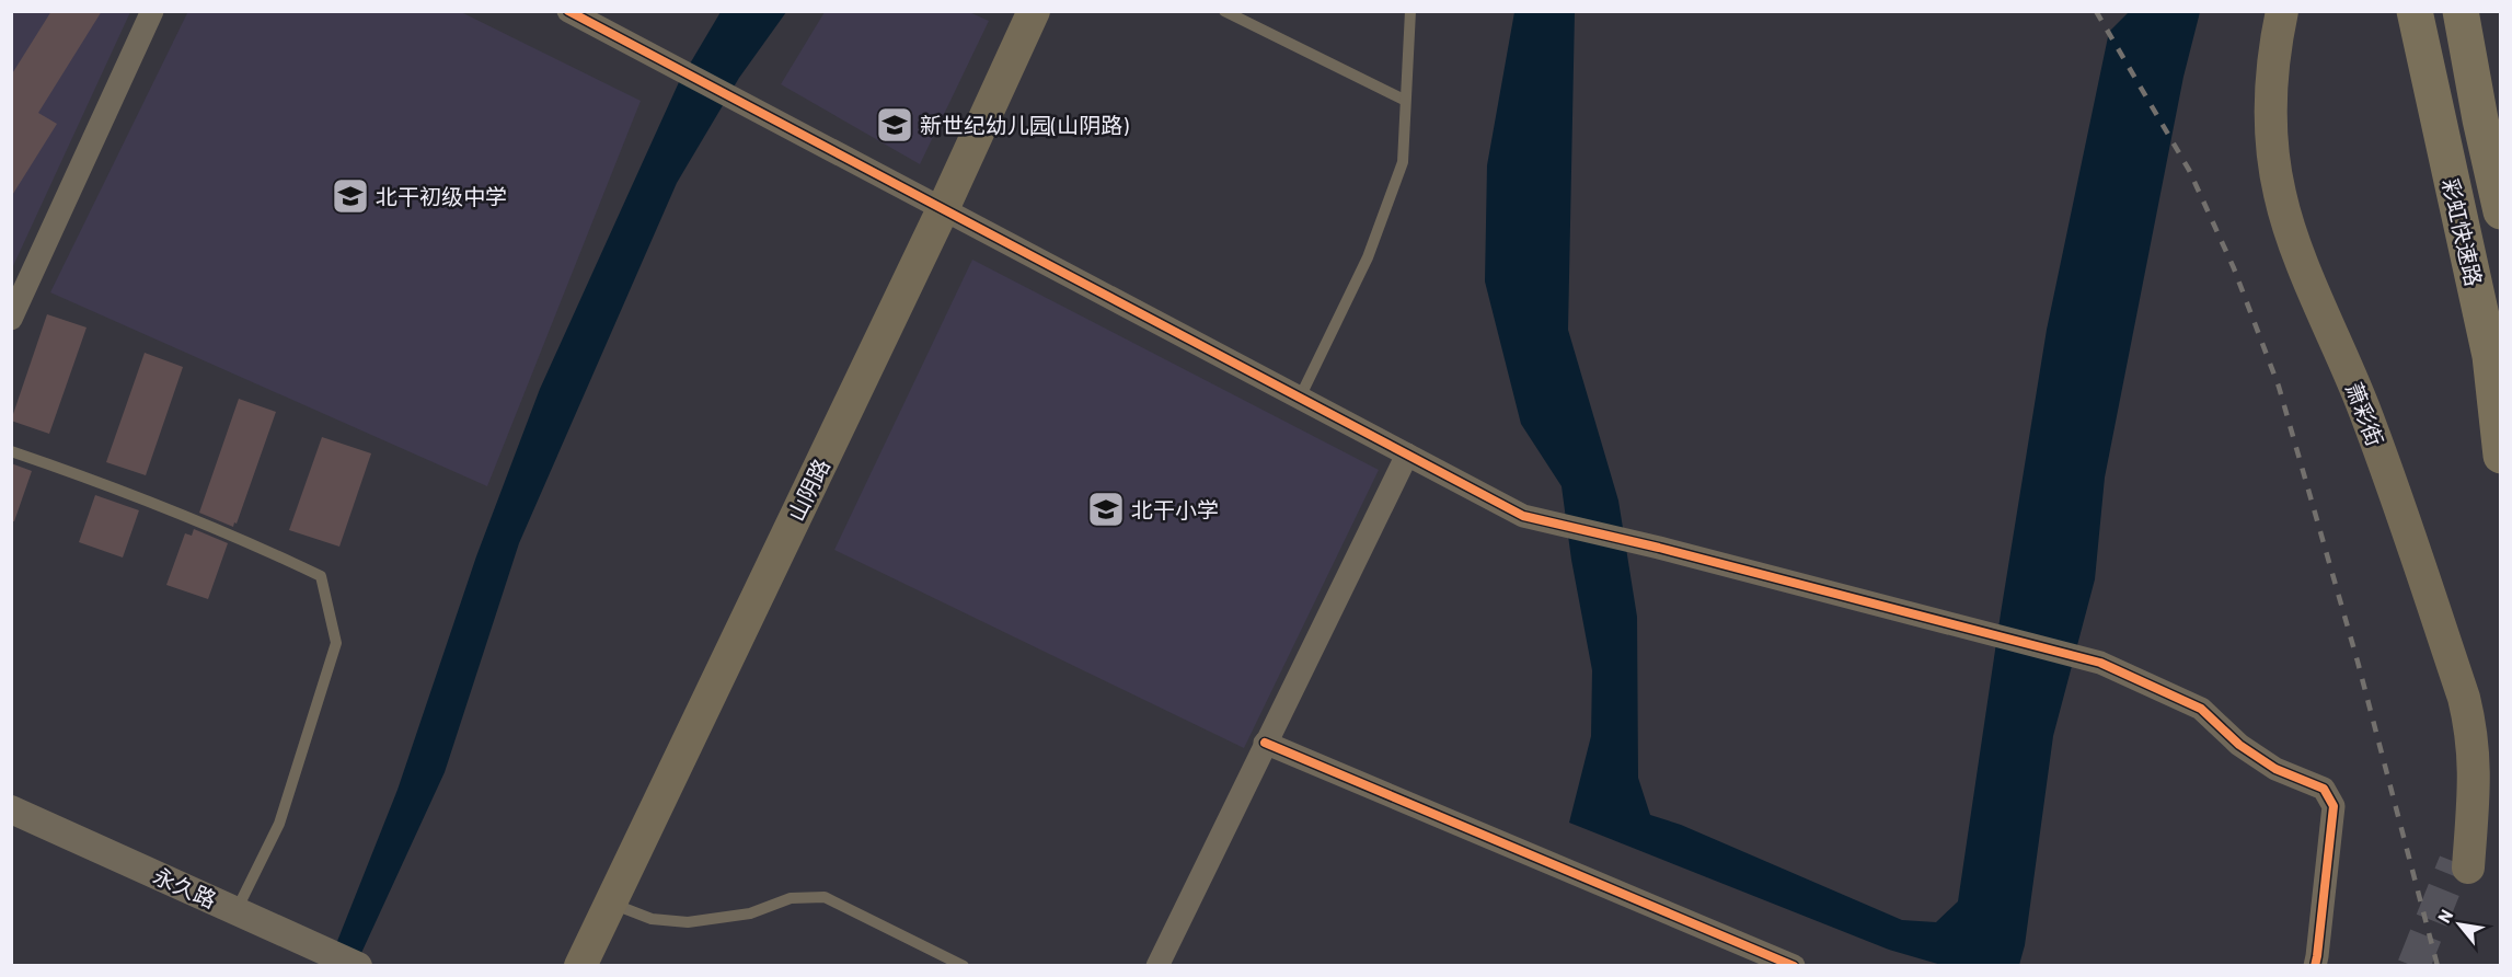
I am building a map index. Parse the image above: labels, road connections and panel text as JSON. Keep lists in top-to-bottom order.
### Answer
{
  "streets": {
    "highway": ["彩虹快速路"],
    "main road": ["萧彩街", "山阴路"],
    "street": ["永久路"]
  },
  "places": {
    "school or university": ["新世纪幼儿园(山阴路)", "北干初级中学", "北干小学"]
  },
  "north": "top left"
}
